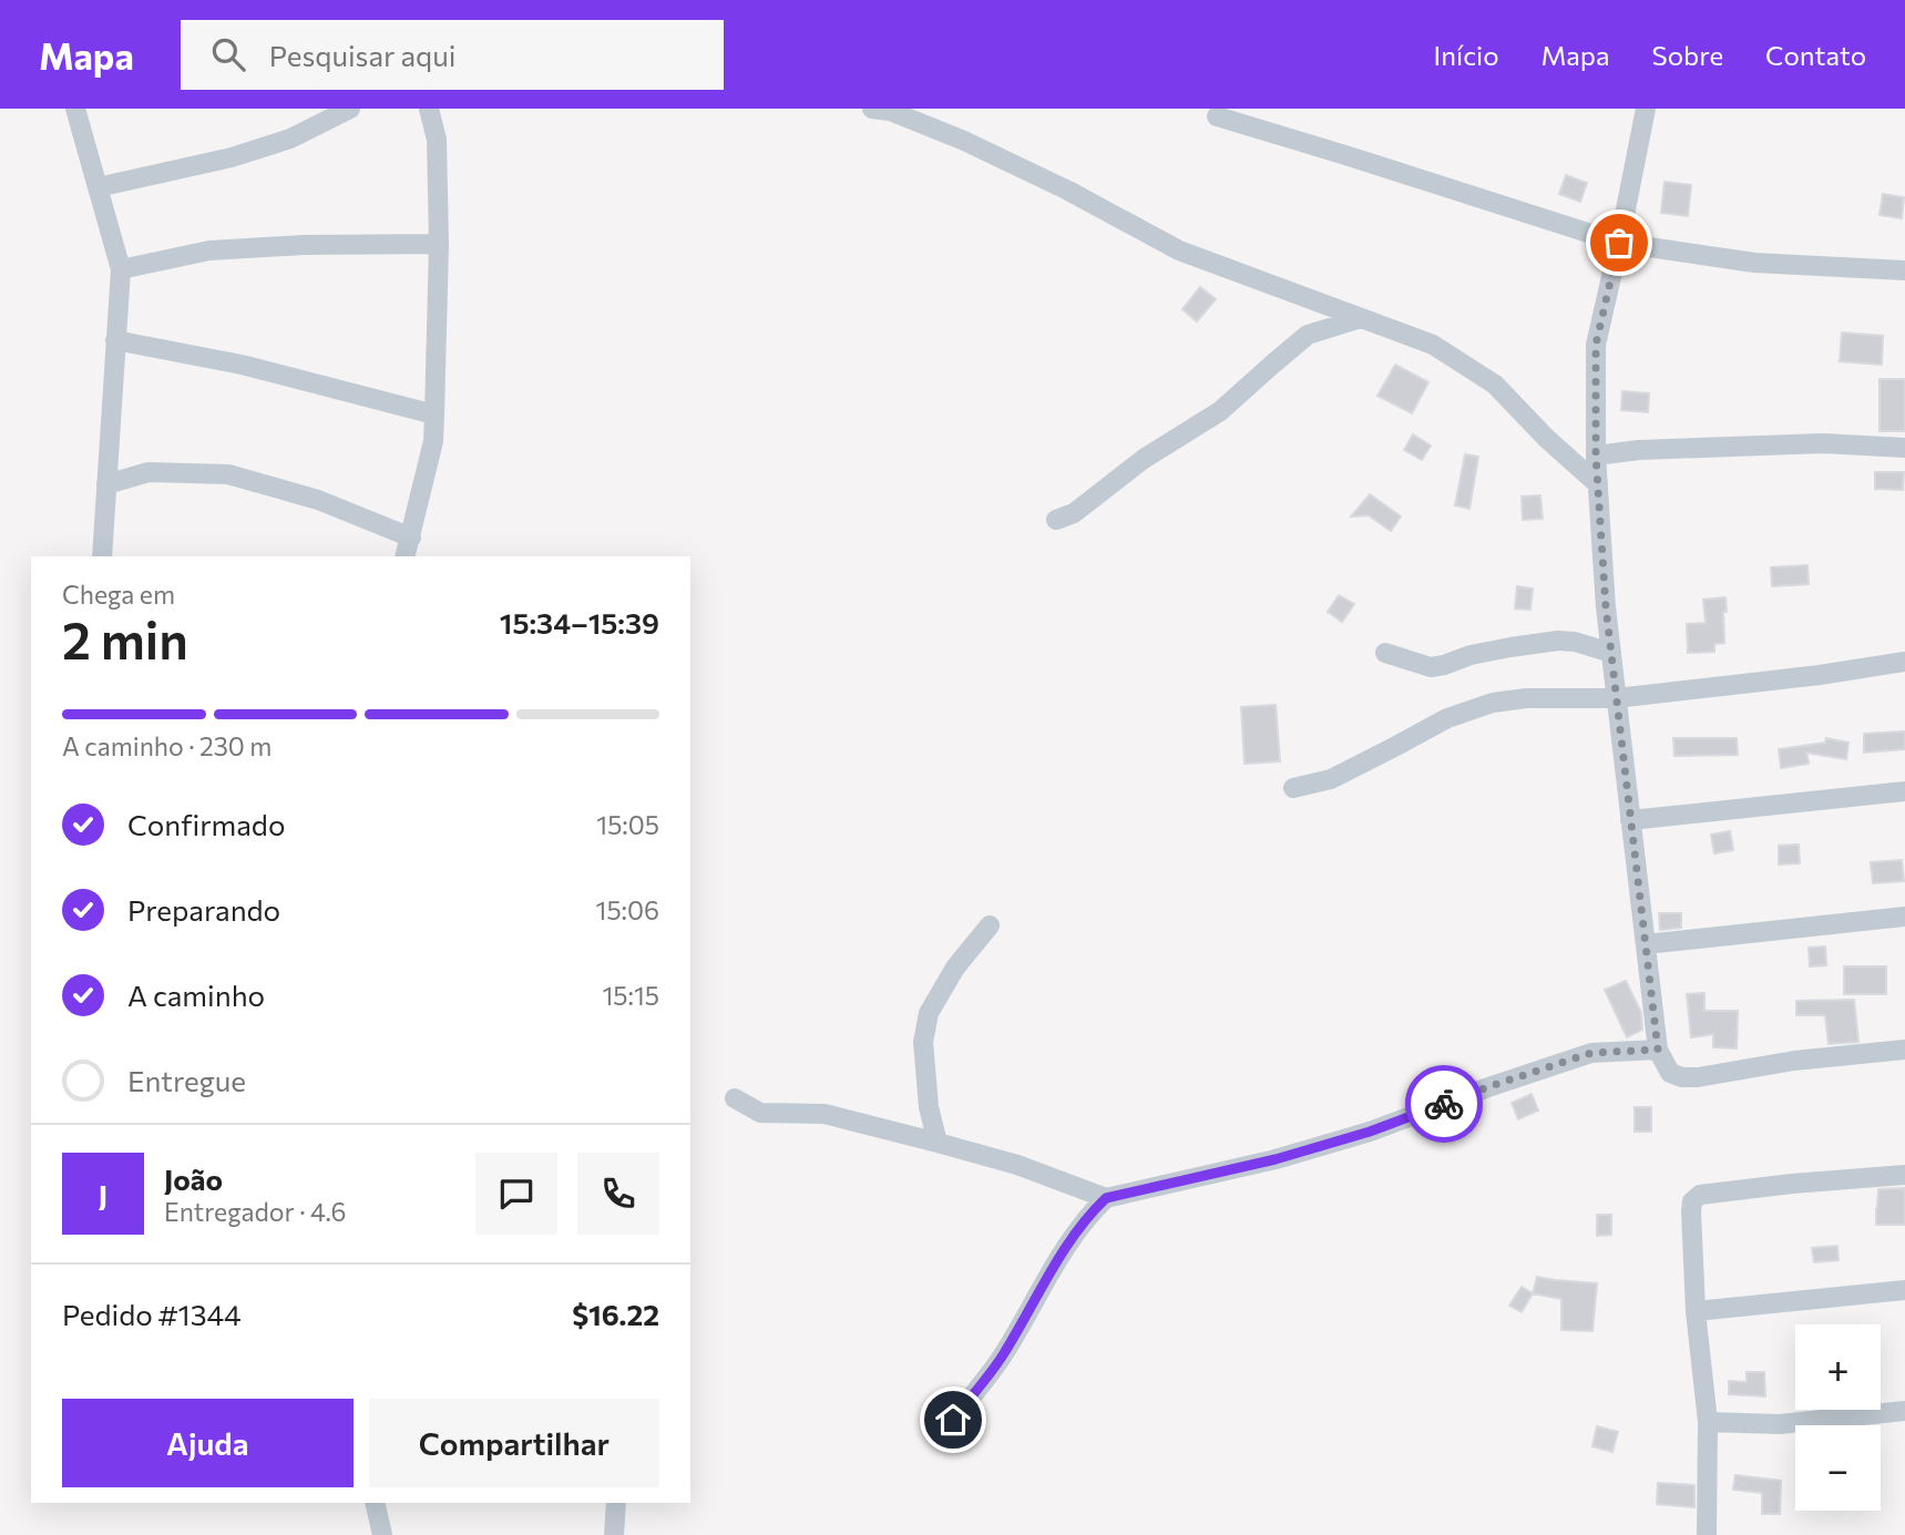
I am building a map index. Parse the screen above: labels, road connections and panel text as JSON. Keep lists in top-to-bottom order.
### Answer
{
  "page": {
    "header": "Mapa",
    "search": "Pesquisar aqui",
    "nav": [
      "Início",
      "Mapa",
      "Sobre",
      "Contato"
    ],
    "heading": ["2 min", "Chega em", "15:34–15:39"],
    "panel": [
      "João",
      "Entregador · 4.6",
      "Pedido #1344",
      "$16.22"
    ],
    "bar": "A caminho · 230 m",
    "list": [
      ["Confirmado", "15:05"],
      ["Preparando", "15:06"],
      ["A caminho", "15:15"],
      "Entregue"
    ],
    "round": "J",
    "map_buttons": ["+", "−"],
    "buttons": ["Ajuda", "Compartilhar"]
  }
}
